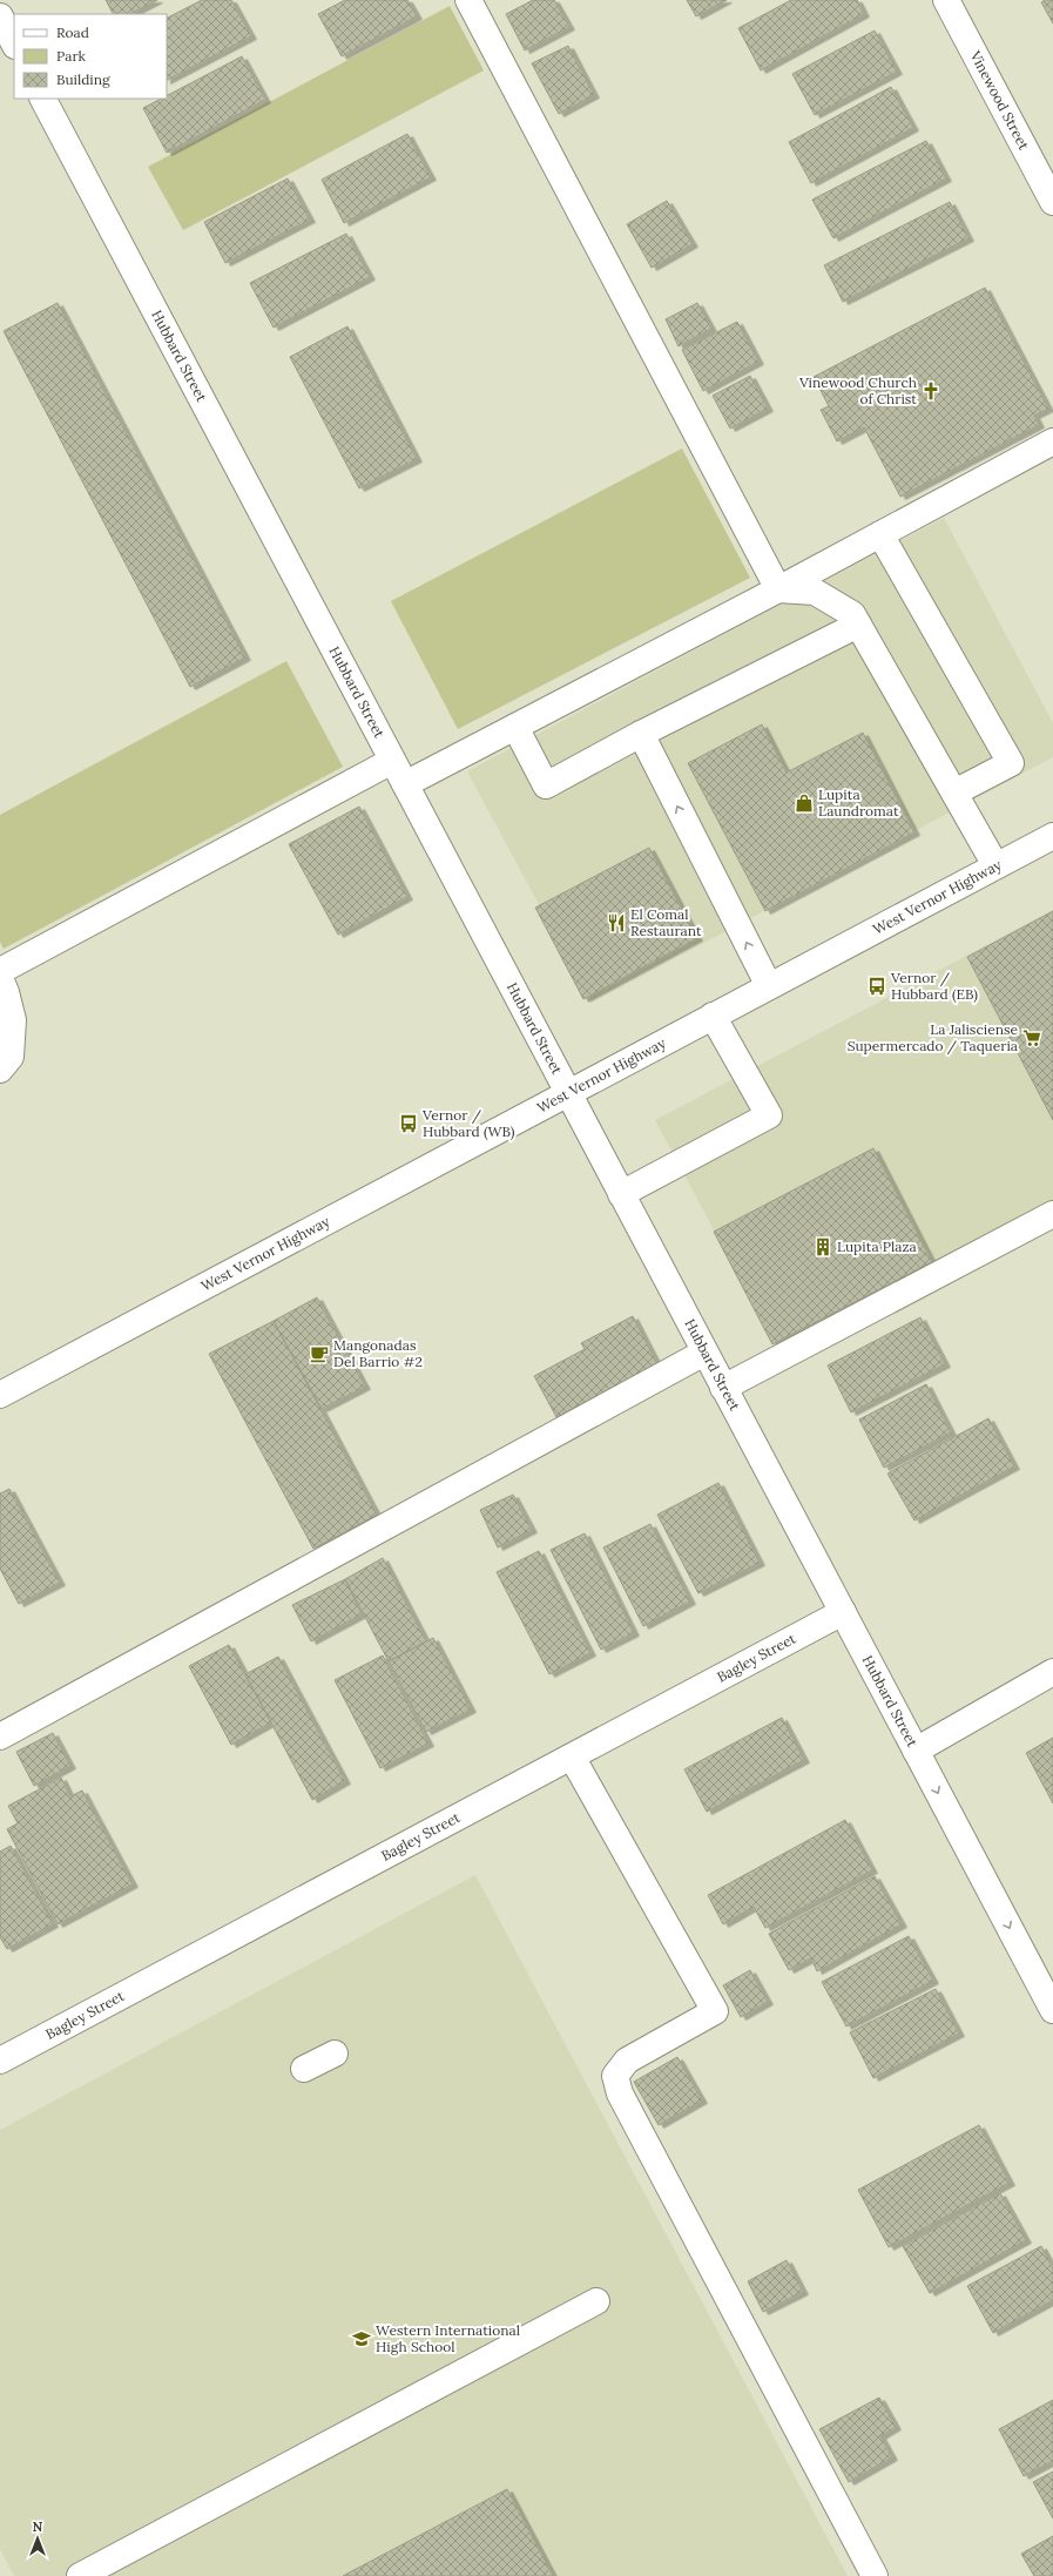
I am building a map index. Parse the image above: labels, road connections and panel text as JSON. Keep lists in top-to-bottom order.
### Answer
{
  "streets": {
    "street": [
      "Vinewood Street",
      "Hubbard Street",
      "West Vernor Highway",
      "Bagley Street"
    ]
  },
  "crossings": [
    ["Hubbard Street", "West Vernor Highway"],
    ["Hubbard Street", "Bagley Street"]
  ],
  "places": {
    "church": ["Vinewood Church of Christ"],
    "shop": ["Lupita Laundromat"],
    "restaurant": ["El Comal Restaurant"],
    "bus stop": ["Vernor / Hubbard (EB)", "Vernor / Hubbard (WB)"],
    "supermarket": ["La Jalisciense Supermercado / Taqueria"],
    "building": ["Lupita Plaza"],
    "cafe": ["Mangonadas Del Barrio #2"],
    "school or university": ["Western International High School"]
  },
  "legend": ["Road", "Park", "Building"],
  "north": "top"
}
